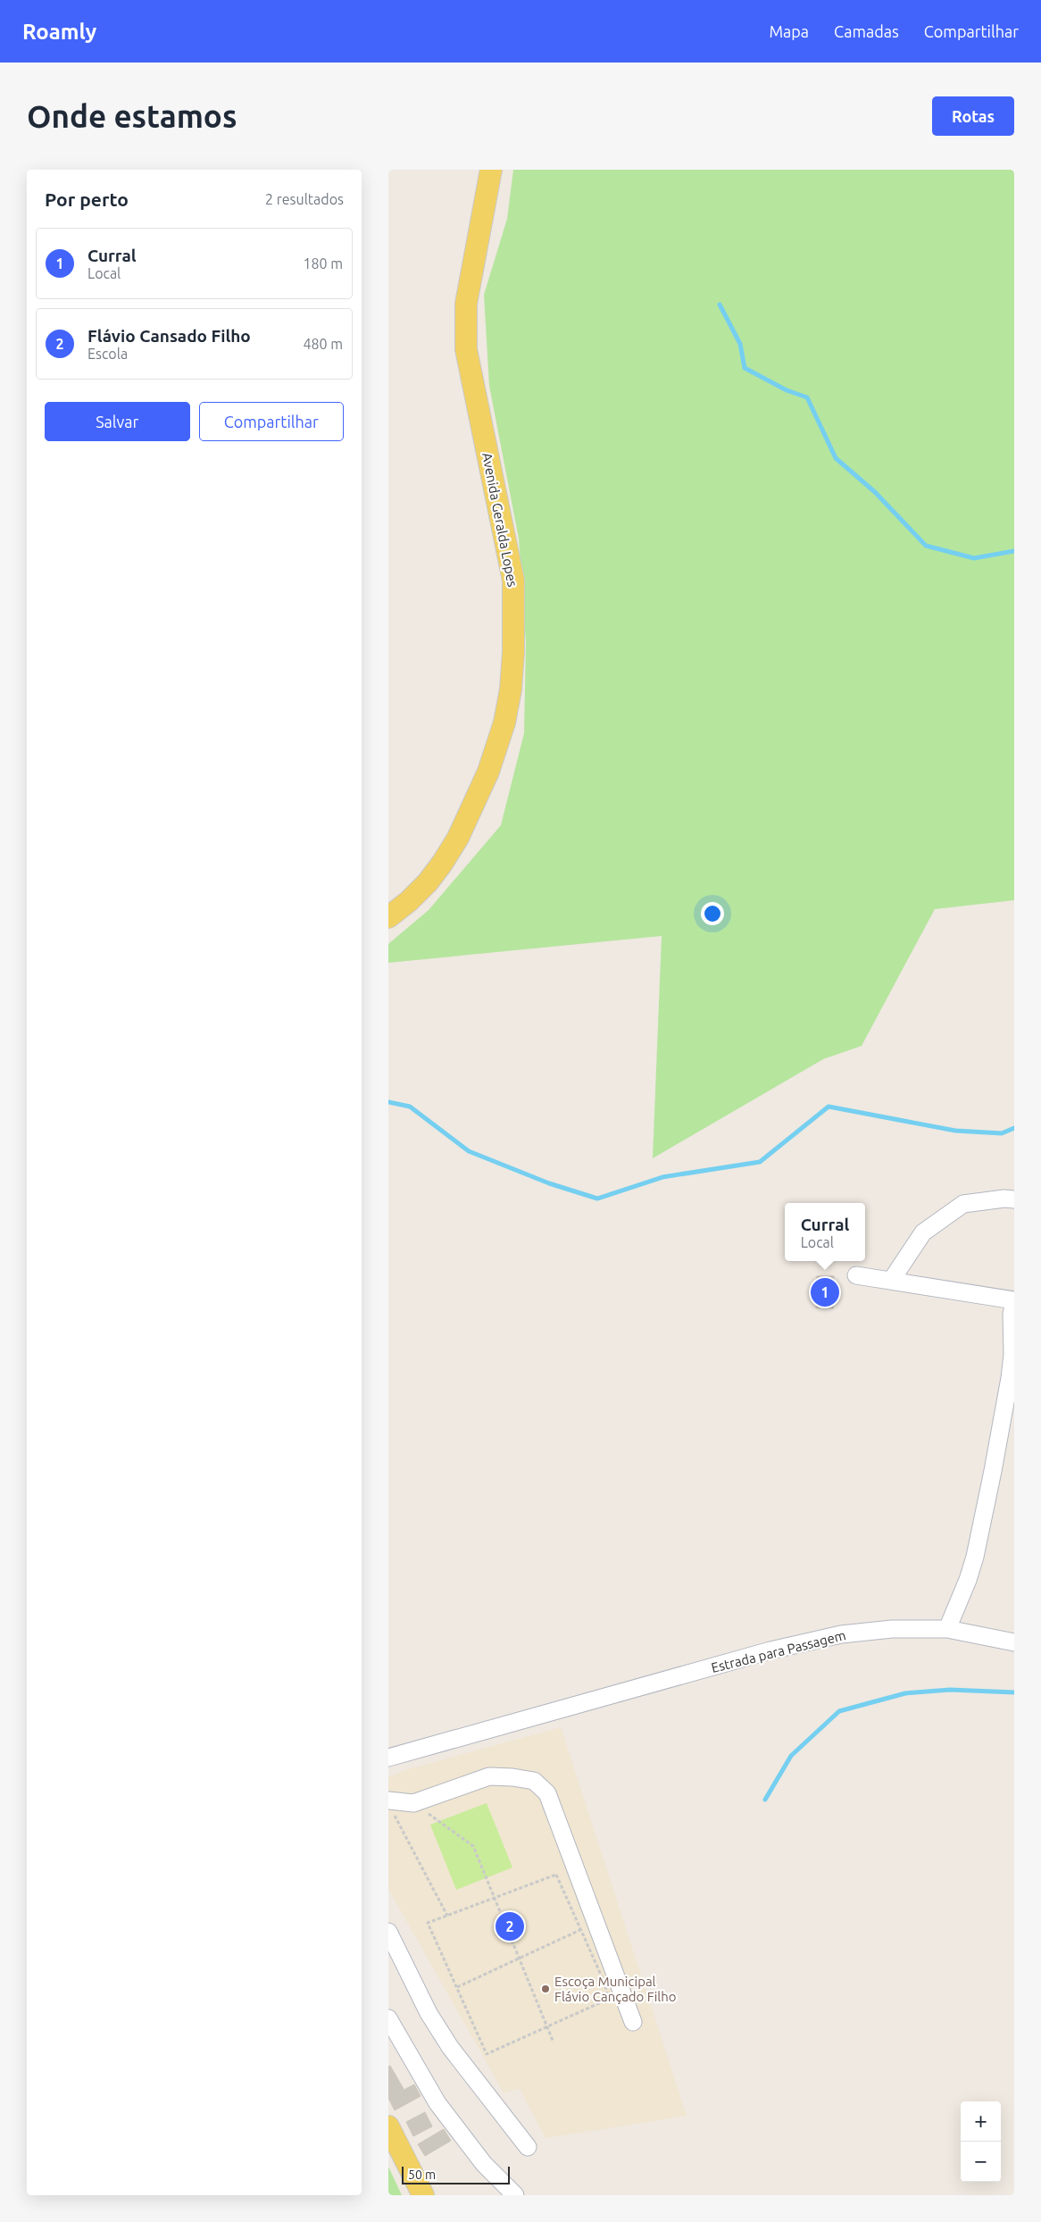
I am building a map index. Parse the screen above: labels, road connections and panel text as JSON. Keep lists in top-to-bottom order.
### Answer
{
  "streets": {
    "main road": ["Avenida Geralda Lopes"],
    "street": ["Estrada para Passagem"]
  },
  "places": ["Escoça Municipal Flávio Cançado Filho"],
  "scale_bar": "50 m",
  "page": {
    "header": "Roamly",
    "nav": ["Mapa", "Camadas", "Compartilhar"],
    "buttons": [
      "Rotas",
      ["Salvar", "Compartilhar"]
    ],
    "title": "Onde estamos",
    "heading": ["Por perto", "2 resultados"],
    "list": [
      {
        "mark": "1",
        "name": "Curral",
        "note": "Local",
        "value": "180 m"
      },
      {
        "mark": "2",
        "name": "Flávio Cansado Filho",
        "note": "Escola",
        "value": "480 m"
      }
    ],
    "popup": ["Curral", "Local"],
    "pins": ["1", "2"],
    "map_buttons": ["+", "−"],
    "scale": "50 m"
  }
}
